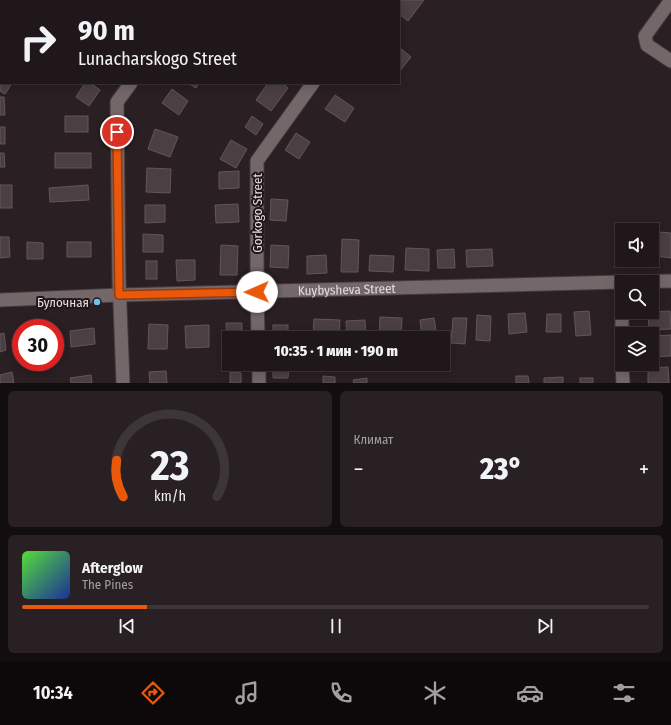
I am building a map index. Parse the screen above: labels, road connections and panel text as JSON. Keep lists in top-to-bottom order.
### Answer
{
  "streets": {
    "street": ["Gorkogo Street", "Kuybysheva Street"]
  },
  "crossings": [
    ["Gorkogo Street", "Kuybysheva Street"]
  ],
  "places": ["Булочная"],
  "page": {
    "turn": ["90 m", "Lunacharskogo Street"],
    "limit": "30",
    "trip": "10:35 · 1 мин · 190 m",
    "tile": "Климат",
    "heat": ["−", "23°", "+"],
    "song": ["Afterglow", "The Pines"],
    "tabs": "10:34",
    "gauge": ["23", "km/h"]
  }
}
